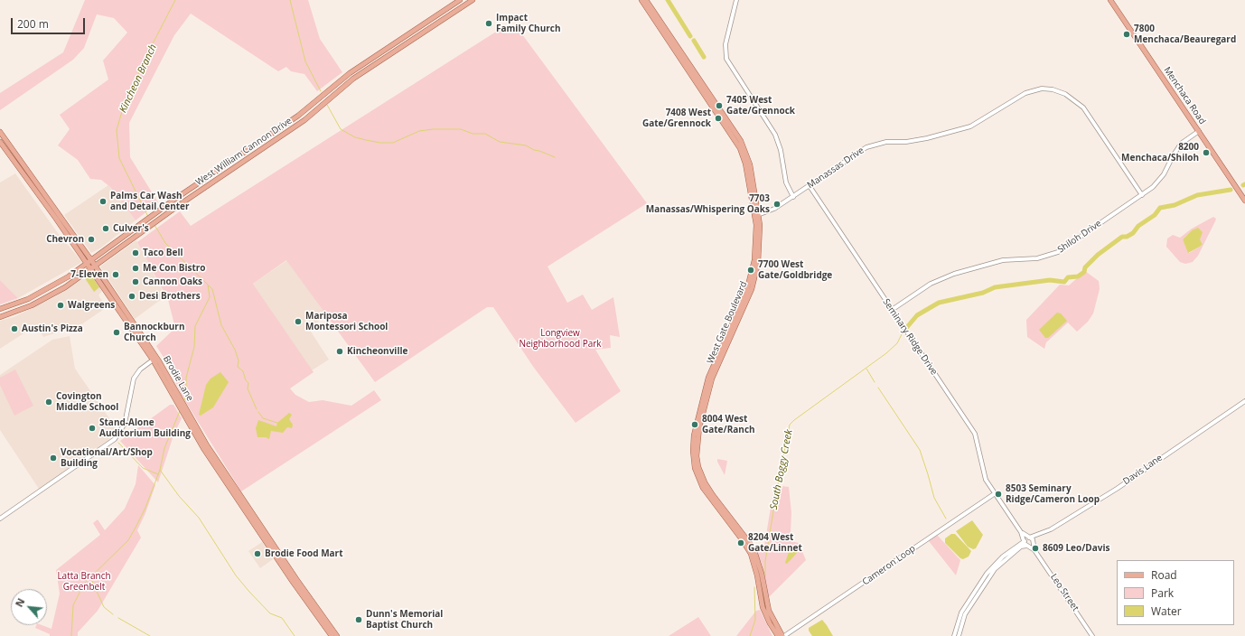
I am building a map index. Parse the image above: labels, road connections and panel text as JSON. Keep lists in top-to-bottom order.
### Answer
{
  "streets": {
    "main road": [
      "Menchaca Road",
      "West William Cannon Drive",
      "West Gate Boulevard",
      "Brodie Lane"
    ],
    "street": [
      "Manassas Drive",
      "Shiloh Drive",
      "Seminary Ridge Drive",
      "Davis Lane",
      "Cameron Loop",
      "Leo Street"
    ]
  },
  "crossings": [
    ["Menchaca Road", "Shiloh Drive"],
    ["West William Cannon Drive", "Brodie Lane"],
    ["Manassas Drive", "Shiloh Drive"],
    ["Manassas Drive", "West Gate Boulevard"],
    ["Manassas Drive", "Seminary Ridge Drive"],
    ["Shiloh Drive", "Seminary Ridge Drive"],
    ["West Gate Boulevard", "Cameron Loop"],
    ["Seminary Ridge Drive", "Cameron Loop"],
    ["Davis Lane", "Leo Street"]
  ],
  "water": ["Kincheon Branch", "South Boggy Creek"],
  "parks": ["Longview Neighborhood Park", "Latta Branch Greenbelt"],
  "places": [
    "Impact Family Church",
    "7800 Menchaca/Beauregard",
    "7405 West Gate/Grennock",
    "7408 West Gate/Grennock",
    "8200 Menchaca/Shiloh",
    "Palms Car Wash and Detail Center",
    "7703 Manassas/Whispering Oaks",
    "Culver's",
    "Chevron",
    "Taco Bell",
    "Me Con Bistro",
    "7700 West Gate/Goldbridge",
    "7-Eleven",
    "Cannon Oaks",
    "Desi Brothers",
    "Walgreens",
    "Mariposa Montessori School",
    "Austin's Pizza",
    "Bannockburn Church",
    "Kincheonville",
    "Covington Middle School",
    "8004 West Gate/Ranch",
    "Stand-Alone Auditorium Building",
    "Vocational/Art/Shop Building",
    "8503 Seminary Ridge/Cameron Loop",
    "8204 West Gate/Linnet",
    "8609 Leo/Davis",
    "Brodie Food Mart",
    "Dunn's Memorial Baptist Church"
  ],
  "legend": ["Road", "Park", "Water"],
  "scale_bar": "200 m",
  "north": "top left"
}
